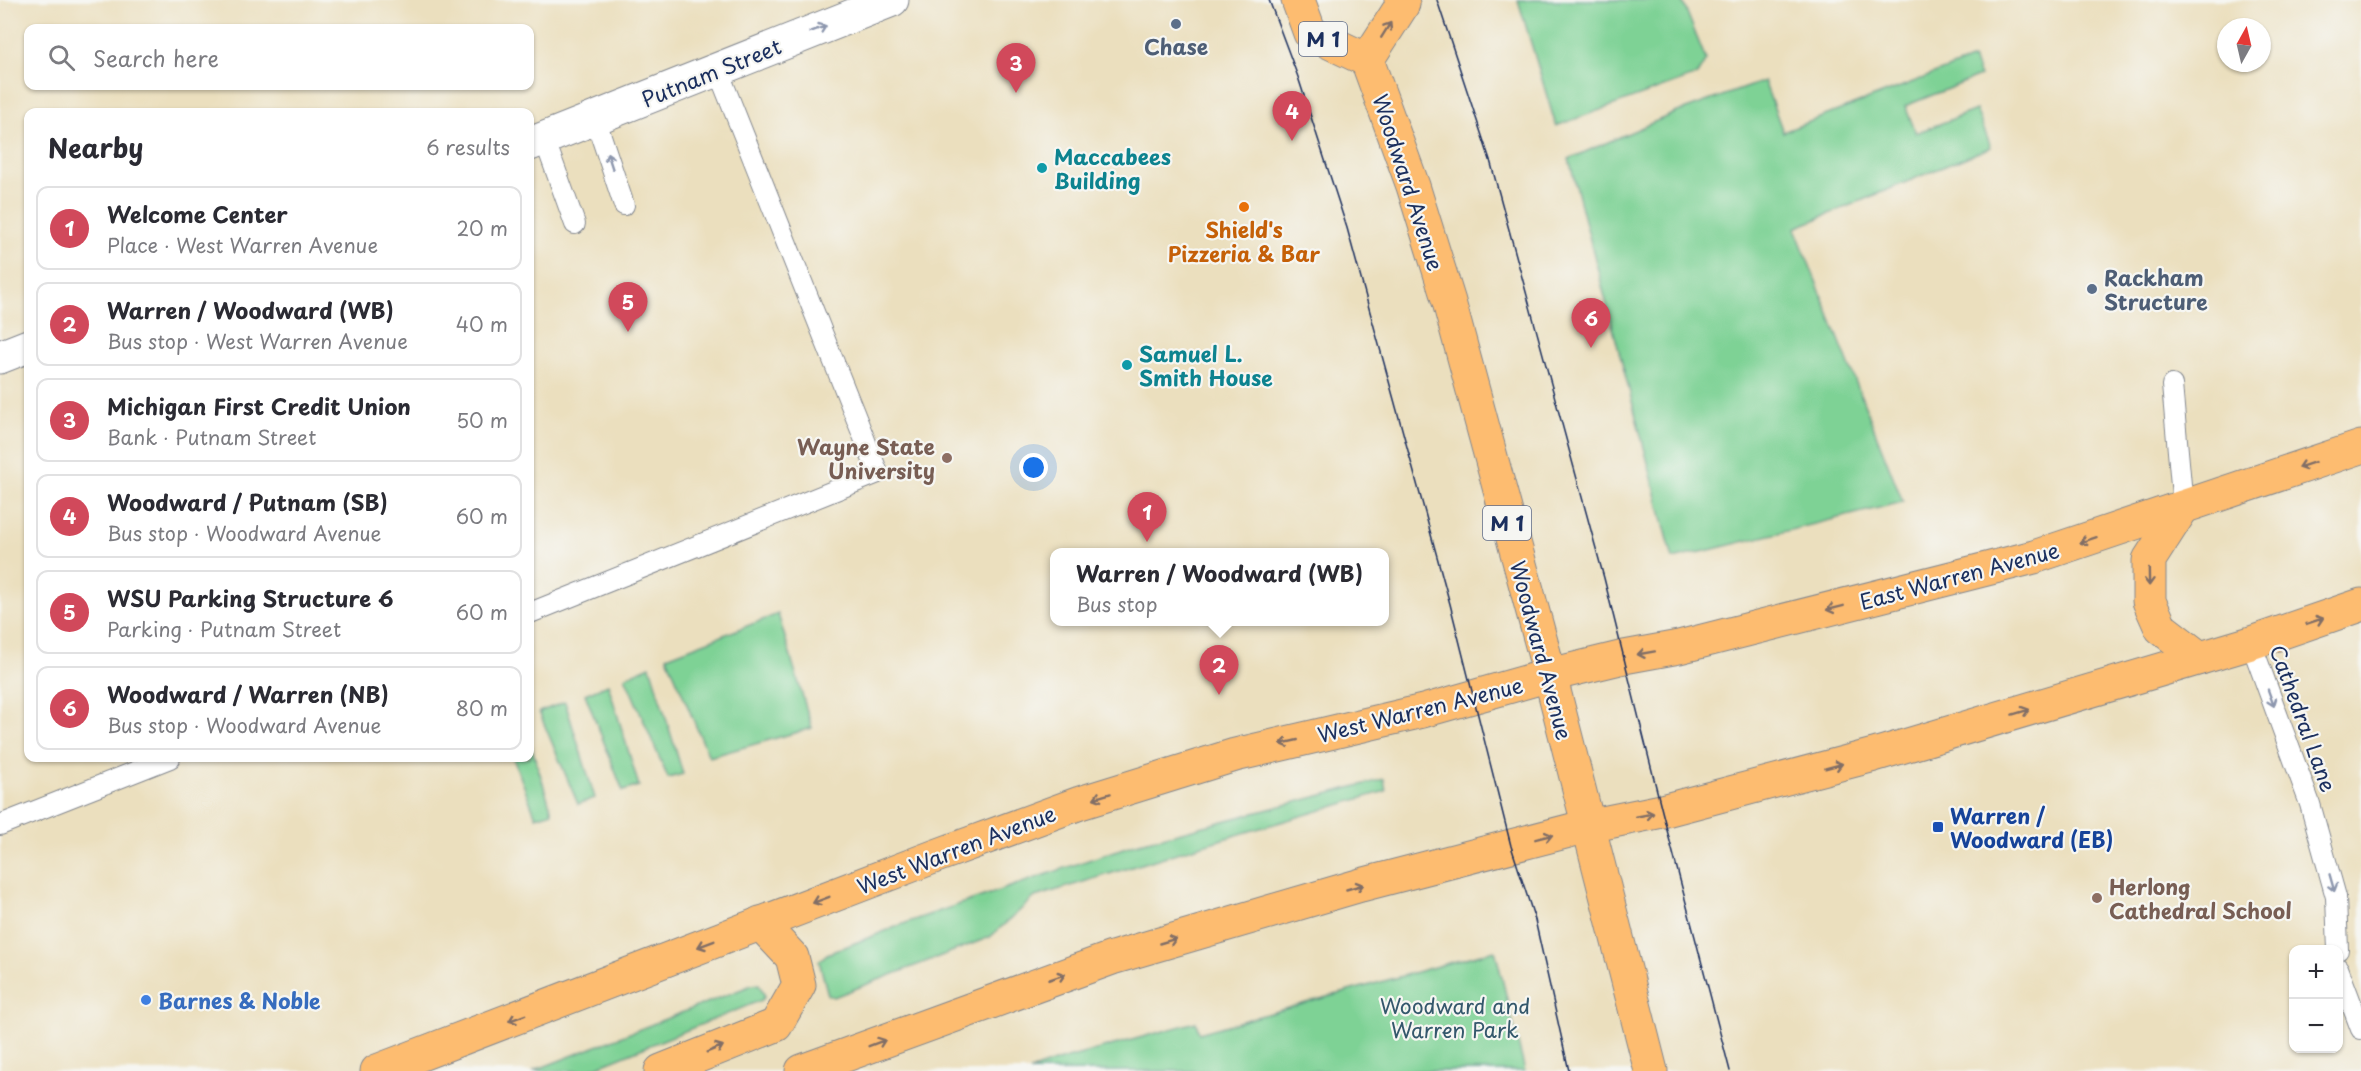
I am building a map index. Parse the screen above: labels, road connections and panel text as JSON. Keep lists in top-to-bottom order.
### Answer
{
  "streets": {
    "main road": [
      "M 1",
      "Woodward Avenue",
      "East Warren Avenue",
      "West Warren Avenue"
    ],
    "street": ["Putnam Street"],
    "lane": ["Cathedral Lane"]
  },
  "crossings": [
    ["M 1", "Woodward Avenue"],
    ["Woodward Avenue", "East Warren Avenue"],
    ["Woodward Avenue", "West Warren Avenue"],
    ["East Warren Avenue", "West Warren Avenue"]
  ],
  "one_way": ["Putnam Street", "Cathedral Lane"],
  "parks": ["Woodward and Warren Park"],
  "places": {
    "other": [
      "Chase",
      "Maccabees Building",
      "Shield's Pizzeria & Bar",
      "Rackham Structure",
      "Samuel L. Smith House",
      "Wayne State University",
      "Herlong Cathedral School",
      "Barnes & Noble"
    ],
    "transit": ["Warren / Woodward (EB)"]
  },
  "north": "top",
  "page": {
    "search": "Search here",
    "pins": [
      "3",
      "4",
      "5",
      "6",
      "1",
      "2"
    ],
    "heading": ["Nearby", "6 results"],
    "list": [
      {
        "mark": "1",
        "name": "Welcome Center",
        "note": "Place · West Warren Avenue",
        "value": "20 m"
      },
      {
        "mark": "2",
        "name": "Warren / Woodward (WB)",
        "note": "Bus stop · West Warren Avenue",
        "value": "40 m"
      },
      {
        "mark": "3",
        "name": "Michigan First Credit Union",
        "note": "Bank · Putnam Street",
        "value": "50 m"
      },
      {
        "mark": "4",
        "name": "Woodward / Putnam (SB)",
        "note": "Bus stop · Woodward Avenue",
        "value": "60 m"
      },
      {
        "mark": "5",
        "name": "WSU Parking Structure 6",
        "note": "Parking · Putnam Street",
        "value": "60 m"
      },
      {
        "mark": "6",
        "name": "Woodward / Warren (NB)",
        "note": "Bus stop · Woodward Avenue",
        "value": "80 m"
      }
    ],
    "popup": ["Warren / Woodward (WB)", "Bus stop"],
    "map_buttons": ["+", "−"]
  }
}
